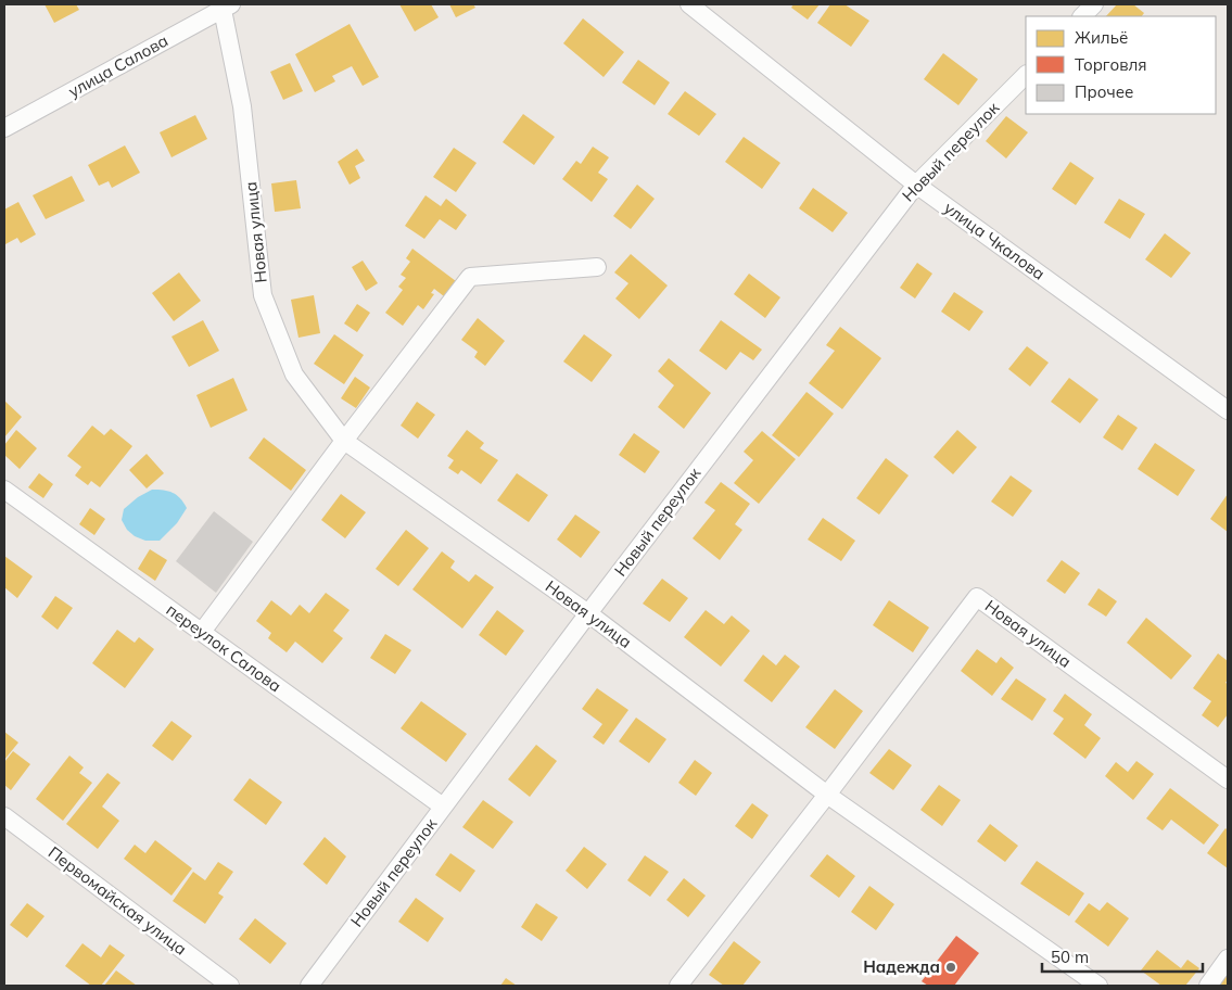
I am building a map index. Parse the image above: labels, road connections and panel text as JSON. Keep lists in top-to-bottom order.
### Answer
{
  "streets": {
    "street": [
      "улица Салова",
      "Новый переулок",
      "Новая улица",
      "улица Чкалова",
      "переулок Салова",
      "Первомайская улица"
    ]
  },
  "crossings": [
    ["улица Салова", "Новая улица"],
    ["Новый переулок", "Новая улица"],
    ["Новый переулок", "улица Чкалова"],
    ["Новый переулок", "переулок Салова"]
  ],
  "places": ["Надежда"],
  "legend": ["Жильё", "Торговля", "Прочее"],
  "scale_bar": "50 m"
}
